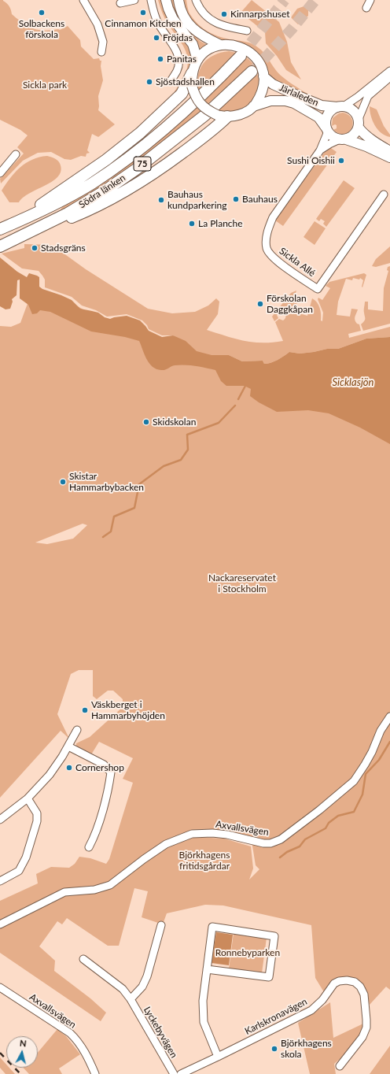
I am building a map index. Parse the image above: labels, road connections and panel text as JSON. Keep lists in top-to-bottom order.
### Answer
{
  "streets": {
    "highway": ["75", "Södra länken"],
    "main road": ["Järlaleden"],
    "street": [
      "Sickla Allé",
      "Axvallsvägen",
      "Karlskronavägen",
      "Lyckebyvägen"
    ]
  },
  "crossings": [
    ["Järlaleden", "Sickla Allé"]
  ],
  "water": ["Sicklasjön"],
  "parks": [
    "Sickla park",
    "Nackareservatet i Stockholm",
    "Björkhagens fritidsgårdar",
    "Ronnebyparken"
  ],
  "places": [
    "Solbackens förskola",
    "Cinnamon Kitchen",
    "Kinnarpshuset",
    "Fröjdas",
    "Panitas",
    "Sjöstadshallen",
    "Sushi Oishii",
    "Bauhaus",
    "Bauhaus kundparkering",
    "La Planche",
    "Stadsgräns",
    "Förskolan Daggkåpan",
    "Skidskolan",
    "Skistar Hammarbybacken",
    "Väskberget i Hammarbyhöjden",
    "Cornershop",
    "Björkhagens skola"
  ],
  "north": "top"
}
